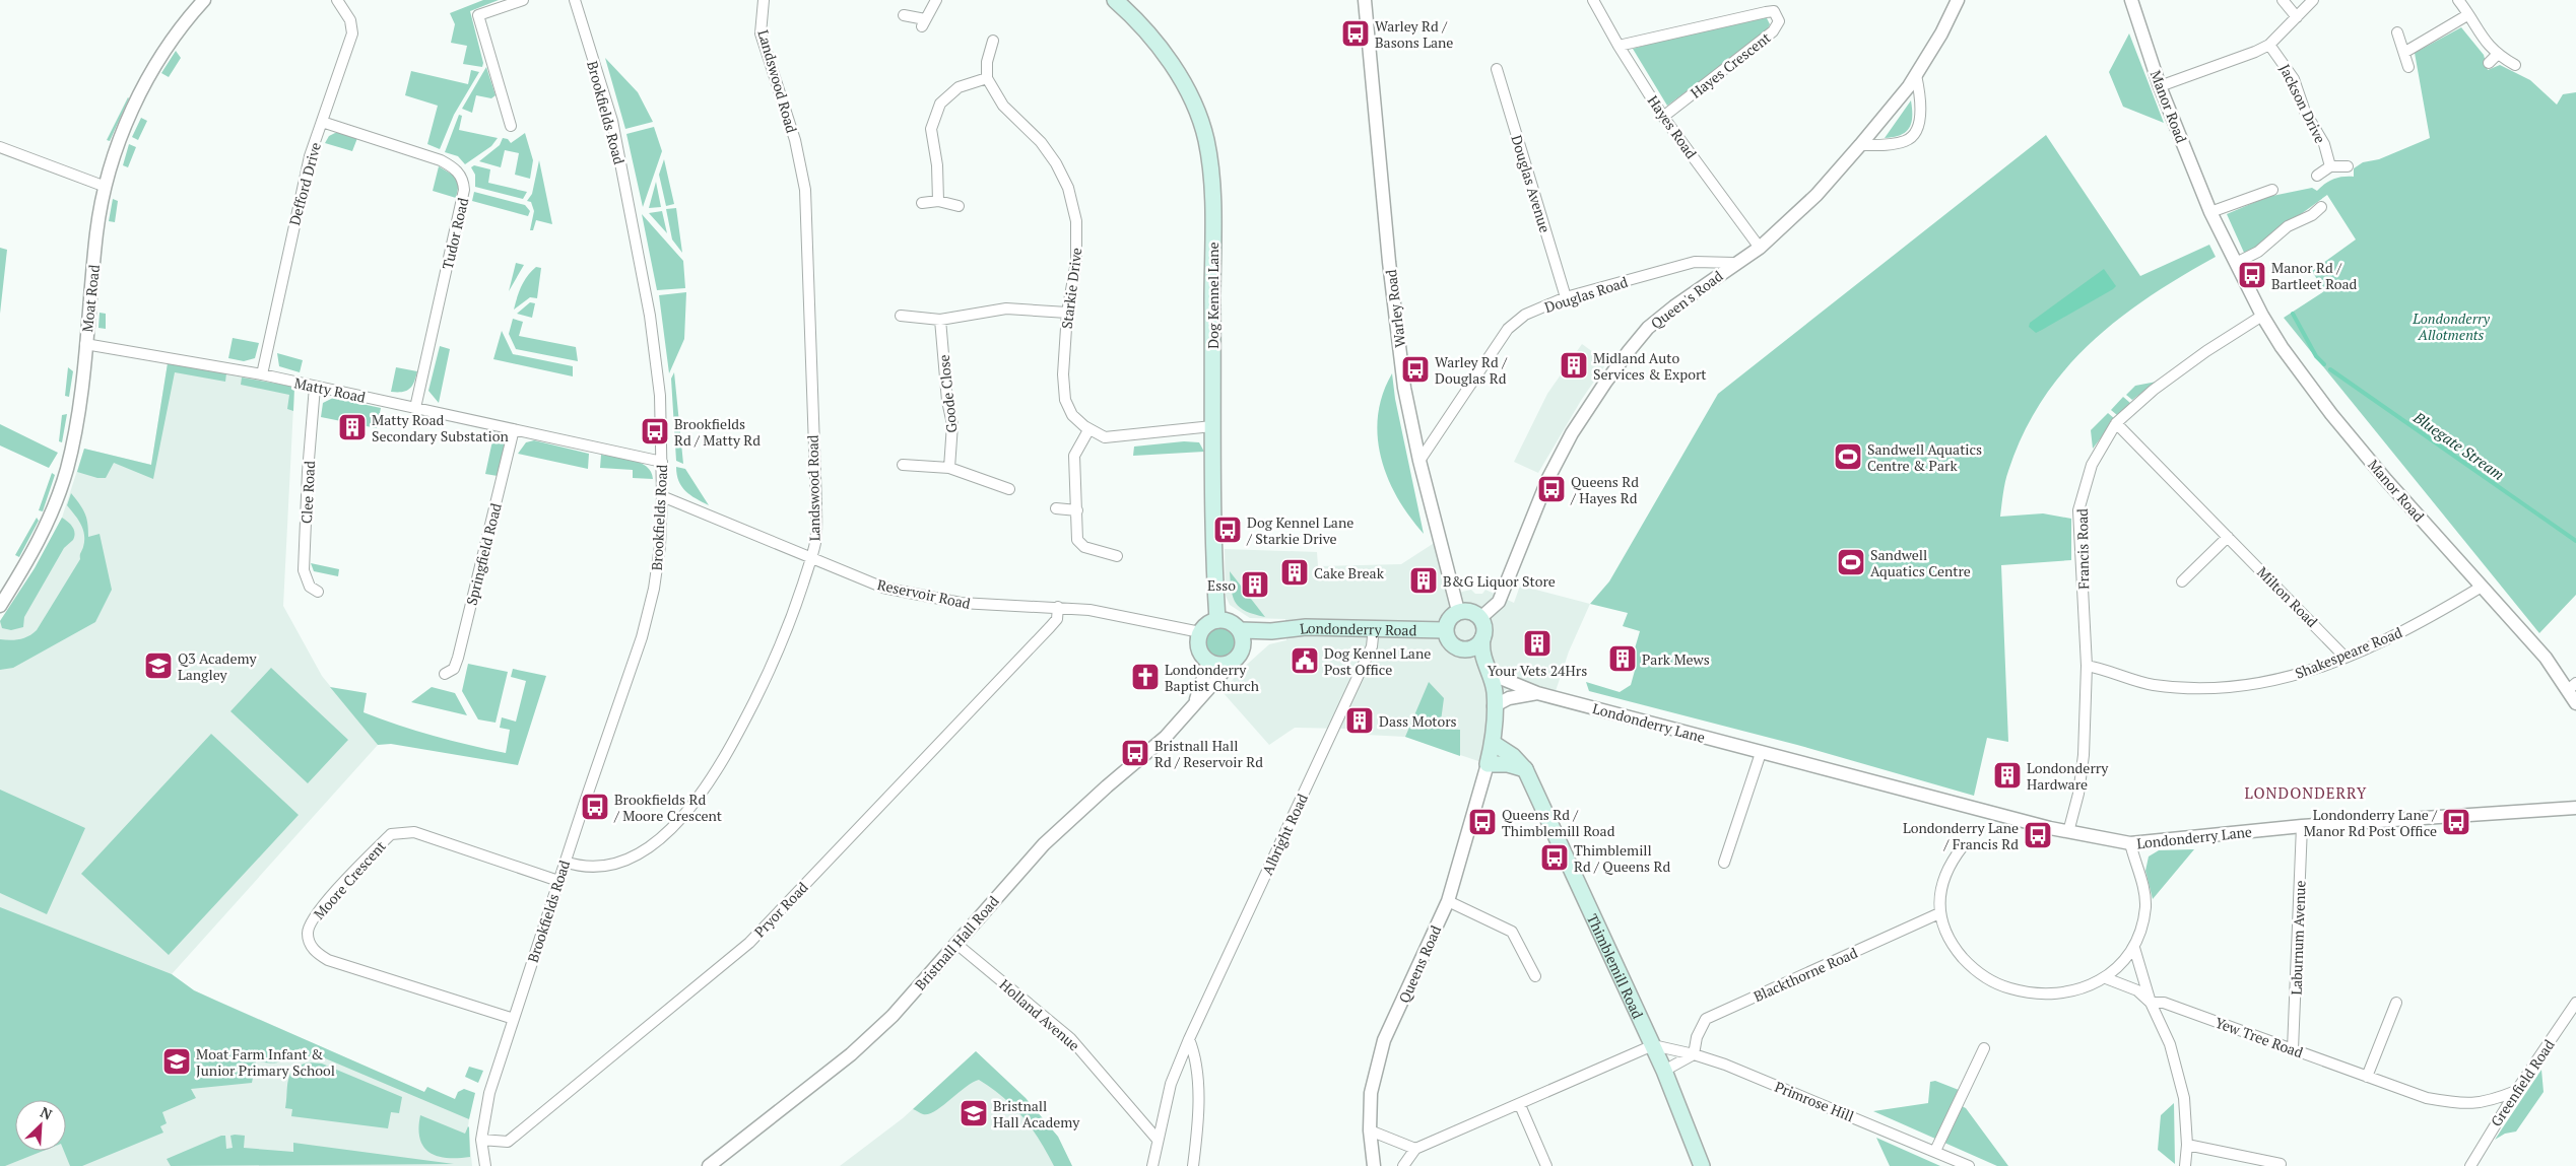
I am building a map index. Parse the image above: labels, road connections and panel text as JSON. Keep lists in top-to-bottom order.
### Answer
{
  "streets": {
    "main road": ["Dog Kennel Lane", "Londonderry Road", "Thimblemill Road"],
    "street": [
      "Hayes Crescent",
      "Landswood Road",
      "Jackson Drive",
      "Manor Road",
      "Brookfields Road",
      "Hayes Road",
      "Defford Drive",
      "Douglas Avenue",
      "Tudor Road",
      "Starkie Drive",
      "Douglas Road",
      "Moat Road",
      "Queen's Road",
      "Warley Road",
      "Matty Road",
      "Goode Close",
      "Clee Road",
      "Francis Road",
      "Springfield Road",
      "Reservoir Road",
      "Milton Road",
      "Shakespeare Road",
      "Londonderry Lane",
      "Albright Road",
      "Moore Crescent",
      "Pryor Road",
      "Laburnum Avenue",
      "Bristnall Hall Road",
      "Queens Road",
      "Blackthorne Road",
      "Holland Avenue",
      "Yew Tree Road",
      "Greenfield Road",
      "Primrose Hill"
    ]
  },
  "crossings": [
    ["Hayes Crescent", "Hayes Road"],
    ["Landswood Road", "Brookfields Road"],
    ["Landswood Road", "Reservoir Road"],
    ["Manor Road", "Francis Road"],
    ["Manor Road", "Shakespeare Road"],
    ["Brookfields Road", "Matty Road"],
    ["Brookfields Road", "Reservoir Road"],
    ["Brookfields Road", "Moore Crescent"],
    ["Brookfields Road", "Pryor Road"],
    ["Hayes Road", "Queen's Road"],
    ["Defford Drive", "Tudor Road"],
    ["Defford Drive", "Matty Road"],
    ["Douglas Avenue", "Douglas Road"],
    ["Tudor Road", "Matty Road"],
    ["Douglas Road", "Queen's Road"],
    ["Douglas Road", "Warley Road"],
    ["Dog Kennel Lane", "Reservoir Road"],
    ["Dog Kennel Lane", "Londonderry Road"],
    ["Dog Kennel Lane", "Bristnall Hall Road"],
    ["Moat Road", "Matty Road"],
    ["Queen's Road", "Warley Road"],
    ["Queen's Road", "Londonderry Road"],
    ["Warley Road", "Londonderry Road"],
    ["Matty Road", "Clee Road"],
    ["Matty Road", "Springfield Road"],
    ["Francis Road", "Milton Road"],
    ["Francis Road", "Shakespeare Road"],
    ["Francis Road", "Londonderry Lane"],
    ["Reservoir Road", "Londonderry Road"],
    ["Reservoir Road", "Pryor Road"],
    ["Reservoir Road", "Bristnall Hall Road"],
    ["Milton Road", "Shakespeare Road"],
    ["Londonderry Road", "Albright Road"],
    ["Londonderry Road", "Bristnall Hall Road"],
    ["Londonderry Lane", "Laburnum Avenue"],
    ["Albright Road", "Holland Avenue"],
    ["Laburnum Avenue", "Yew Tree Road"],
    ["Bristnall Hall Road", "Holland Avenue"],
    ["Blackthorne Road", "Primrose Hill"],
    ["Yew Tree Road", "Greenfield Road"]
  ],
  "districts": ["LONDONDERRY"],
  "water": ["Bluegate Stream"],
  "parks": ["Londonderry Allotments"],
  "places": {
    "bus stop": [
      "Warley Rd / Basons Lane",
      "Manor Rd / Bartleet Road",
      "Warley Rd / Douglas Rd",
      "Brookfields Rd / Matty Rd",
      "Queens Rd / Hayes Rd",
      "Dog Kennel Lane / Starkie Drive",
      "Bristnall Hall Rd / Reservoir Rd",
      "Brookfields Rd / Moore Crescent",
      "Queens Rd / Thimblemill Road",
      "Londonderry Lane / Manor Rd Post Office",
      "Londonderry Lane / Francis Rd",
      "Thimblemill Rd / Queens Rd"
    ],
    "building": [
      "Midland Auto Services & Export",
      "Matty Road Secondary Substation",
      "Cake Break",
      "B&G Liquor Store",
      "Esso",
      "Your Vets 24Hrs",
      "Park Mews",
      "Dass Motors",
      "Londonderry Hardware"
    ],
    "sports": ["Sandwell Aquatics Centre & Park", "Sandwell Aquatics Centre"],
    "public building": ["Dog Kennel Lane Post Office"],
    "school or university": ["Q3 Academy Langley", "Moat Farm Infant & Junior Primary School", "Bristnall Hall Academy"],
    "church": ["Londonderry Baptist Church"]
  },
  "north": "top right"
}
